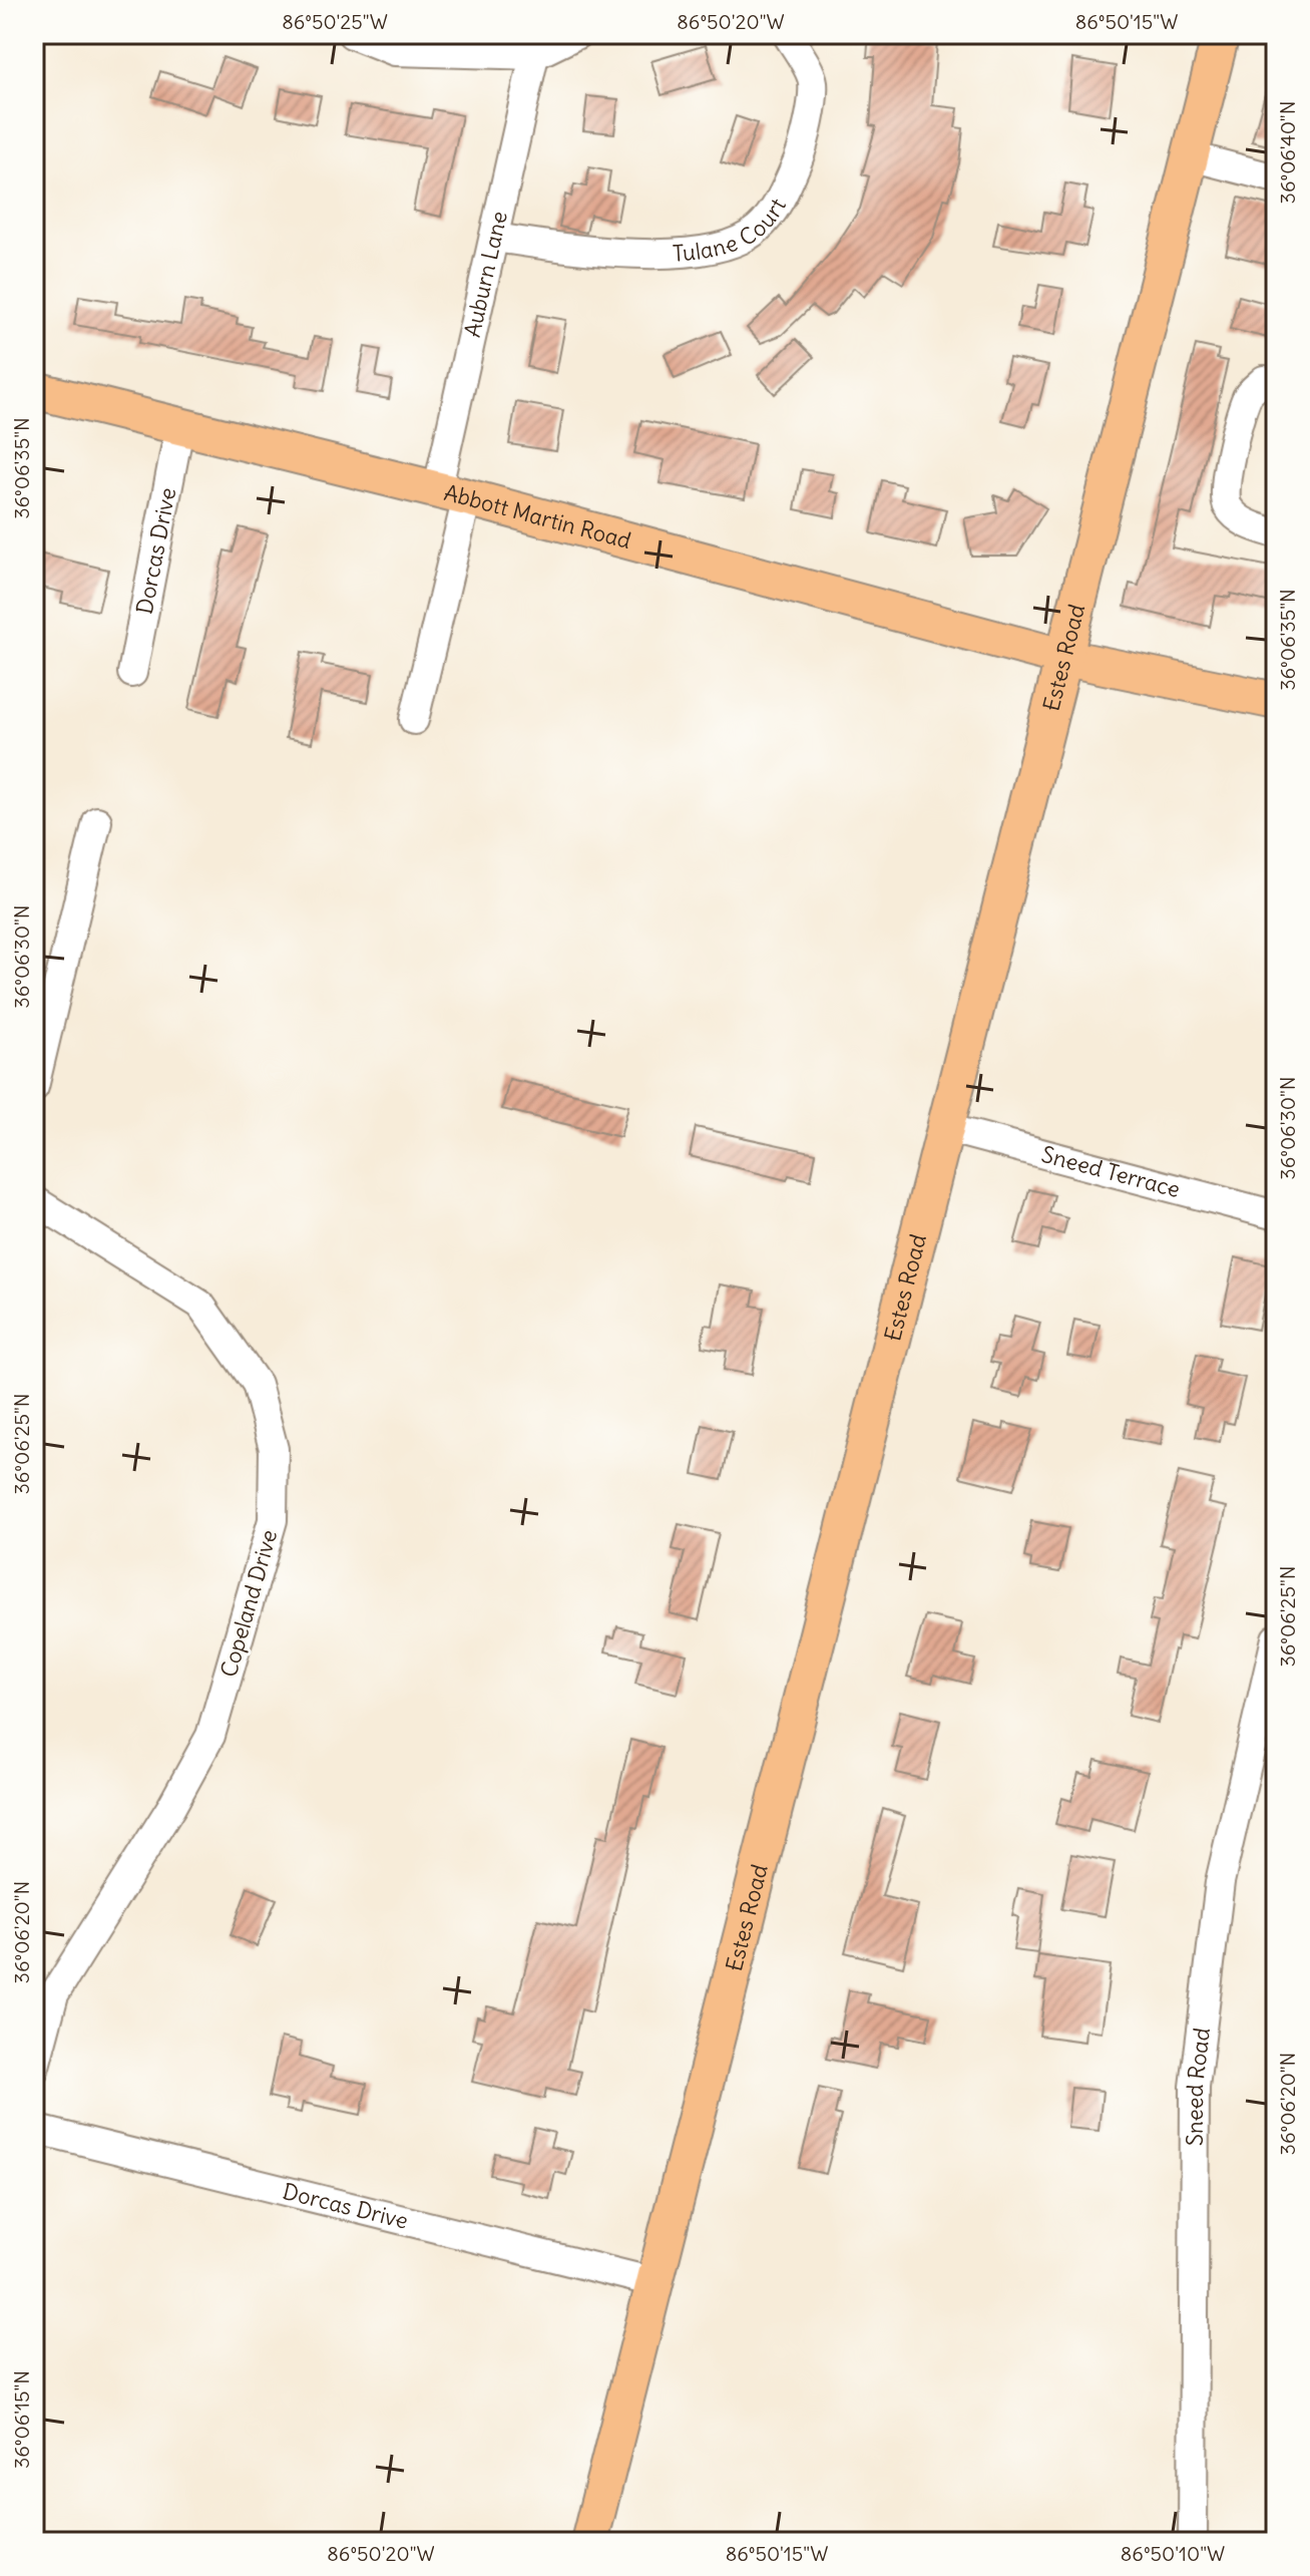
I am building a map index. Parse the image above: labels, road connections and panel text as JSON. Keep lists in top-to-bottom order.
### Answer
{
  "streets": {
    "main road": ["Abbott Martin Road", "Estes Road"],
    "street": [
      "Tulane Court",
      "Auburn Lane",
      "Dorcas Drive",
      "Sneed Terrace",
      "Copeland Drive",
      "Sneed Road"
    ]
  },
  "crossings": [
    ["Tulane Court", "Auburn Lane"],
    ["Auburn Lane", "Abbott Martin Road"],
    ["Abbott Martin Road", "Dorcas Drive"],
    ["Abbott Martin Road", "Estes Road"],
    ["Dorcas Drive", "Estes Road"],
    ["Estes Road", "Sneed Terrace"]
  ],
  "coordinates": [
    "86°50'25\"W",
    "86°50'20\"W",
    "86°50'15\"W",
    "36°06'40\"N",
    "36°06'35\"N",
    "36°06'30\"N",
    "36°06'25\"N",
    "36°06'20\"N",
    "36°06'15\"N",
    "86°50'10\"W"
  ]
}
